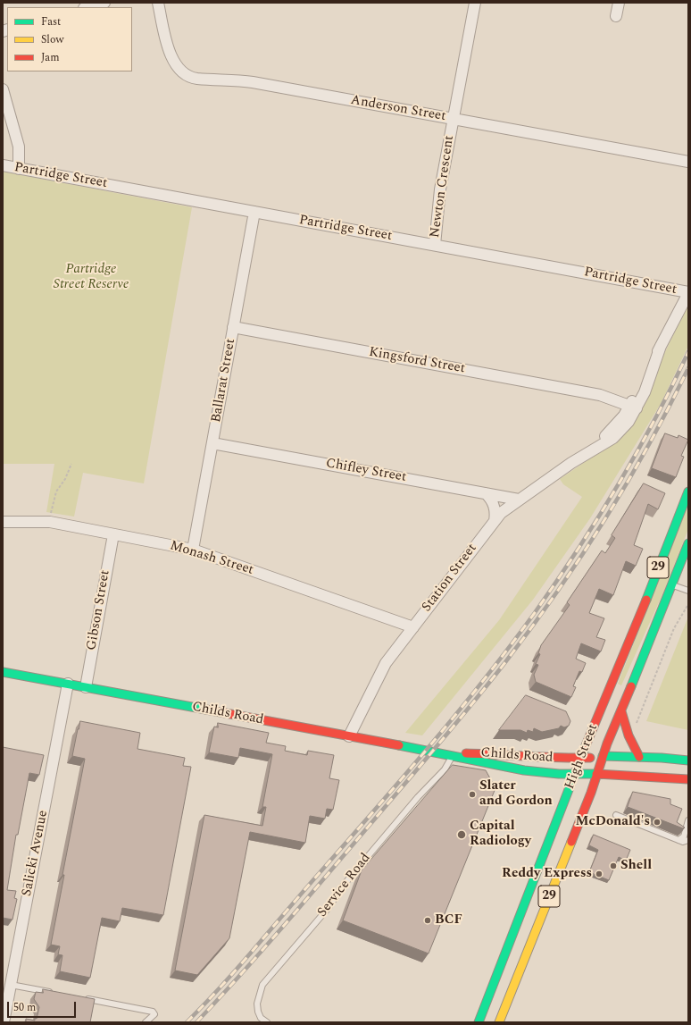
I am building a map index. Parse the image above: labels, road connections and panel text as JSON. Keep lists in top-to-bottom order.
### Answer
{
  "streets": {
    "main road": ["29", "Childs Road", "High Street"],
    "street": [
      "Anderson Street",
      "Partridge Street",
      "Newton Crescent",
      "Kingsford Street",
      "Ballarat Street",
      "Chifley Street",
      "Monash Street",
      "Station Street",
      "Gibson Street",
      "Salicki Avenue"
    ],
    "lane": ["Service Road"]
  },
  "crossings": [
    ["Anderson Street", "Newton Crescent"],
    ["Partridge Street", "Newton Crescent"],
    ["Partridge Street", "Ballarat Street"],
    ["Partridge Street", "Station Street"],
    ["Kingsford Street", "Ballarat Street"],
    ["Kingsford Street", "Station Street"],
    ["Ballarat Street", "Chifley Street"],
    ["Ballarat Street", "Monash Street"],
    ["Chifley Street", "Station Street"],
    ["Monash Street", "Station Street"],
    ["Monash Street", "Gibson Street"],
    ["Station Street", "Childs Road"],
    ["Gibson Street", "Childs Road"],
    ["Childs Road", "High Street"],
    ["Childs Road", "Salicki Avenue"],
    ["Childs Road", "Service Road"]
  ],
  "parks": ["Partridge Street Reserve"],
  "places": [
    "Slater and Gordon",
    "McDonald's",
    "Capital Radiology",
    "Shell",
    "Reddy Express",
    "BCF"
  ],
  "legend": ["Fast", "Slow", "Jam"],
  "scale_bar": "50 m"
}
